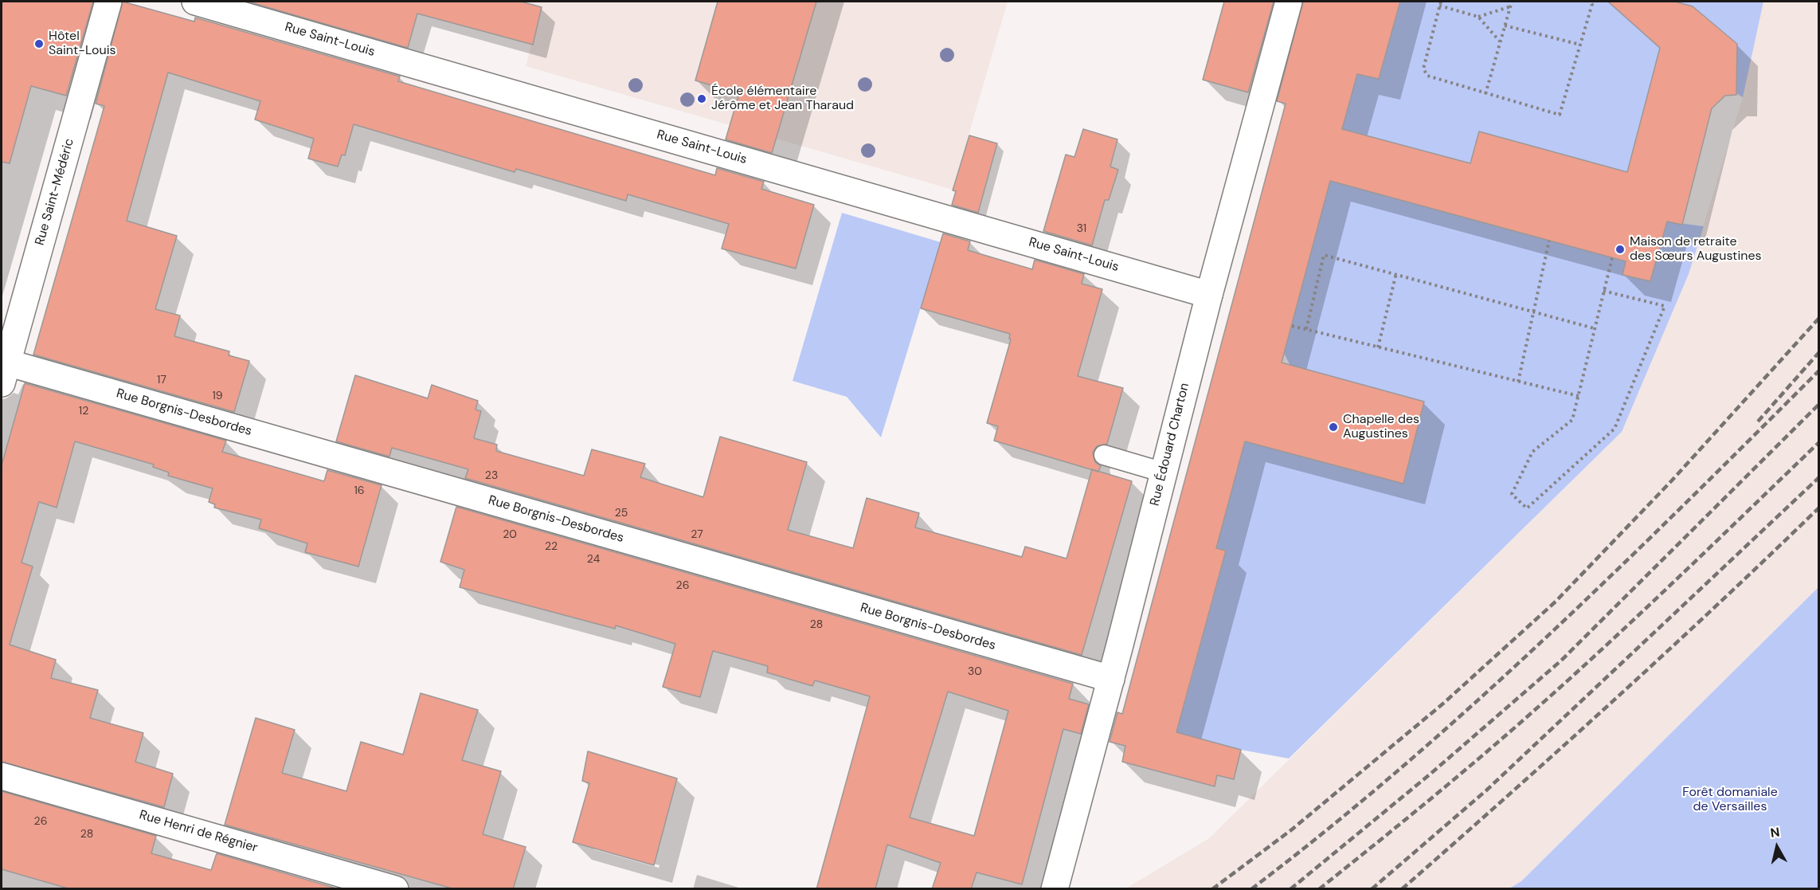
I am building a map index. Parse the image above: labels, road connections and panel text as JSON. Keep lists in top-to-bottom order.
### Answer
{
  "streets": {
    "street": [
      "Rue Saint-Louis",
      "Rue Saint-Médéric",
      "Rue Borgnis-Desbordes",
      "Rue Édouard Charton",
      "Rue Henri de Régnier"
    ]
  },
  "crossings": [
    ["Rue Saint-Louis", "Rue Édouard Charton"],
    ["Rue Saint-Médéric", "Rue Borgnis-Desbordes"],
    ["Rue Borgnis-Desbordes", "Rue Édouard Charton"]
  ],
  "parks": ["Forêt domaniale de Versailles"],
  "places": [
    "Hôtel Saint-Louis",
    "École élémentaire Jérôme et Jean Tharaud",
    "Maison de retraite des Sœurs Augustines",
    "Chapelle des Augustines"
  ],
  "house_numbers": [
    "31",
    "17",
    "19",
    "12",
    "23",
    "16",
    "25",
    "20",
    "27",
    "22",
    "24",
    "26",
    "28",
    "30",
    "26",
    "28"
  ],
  "north": "top"
}
